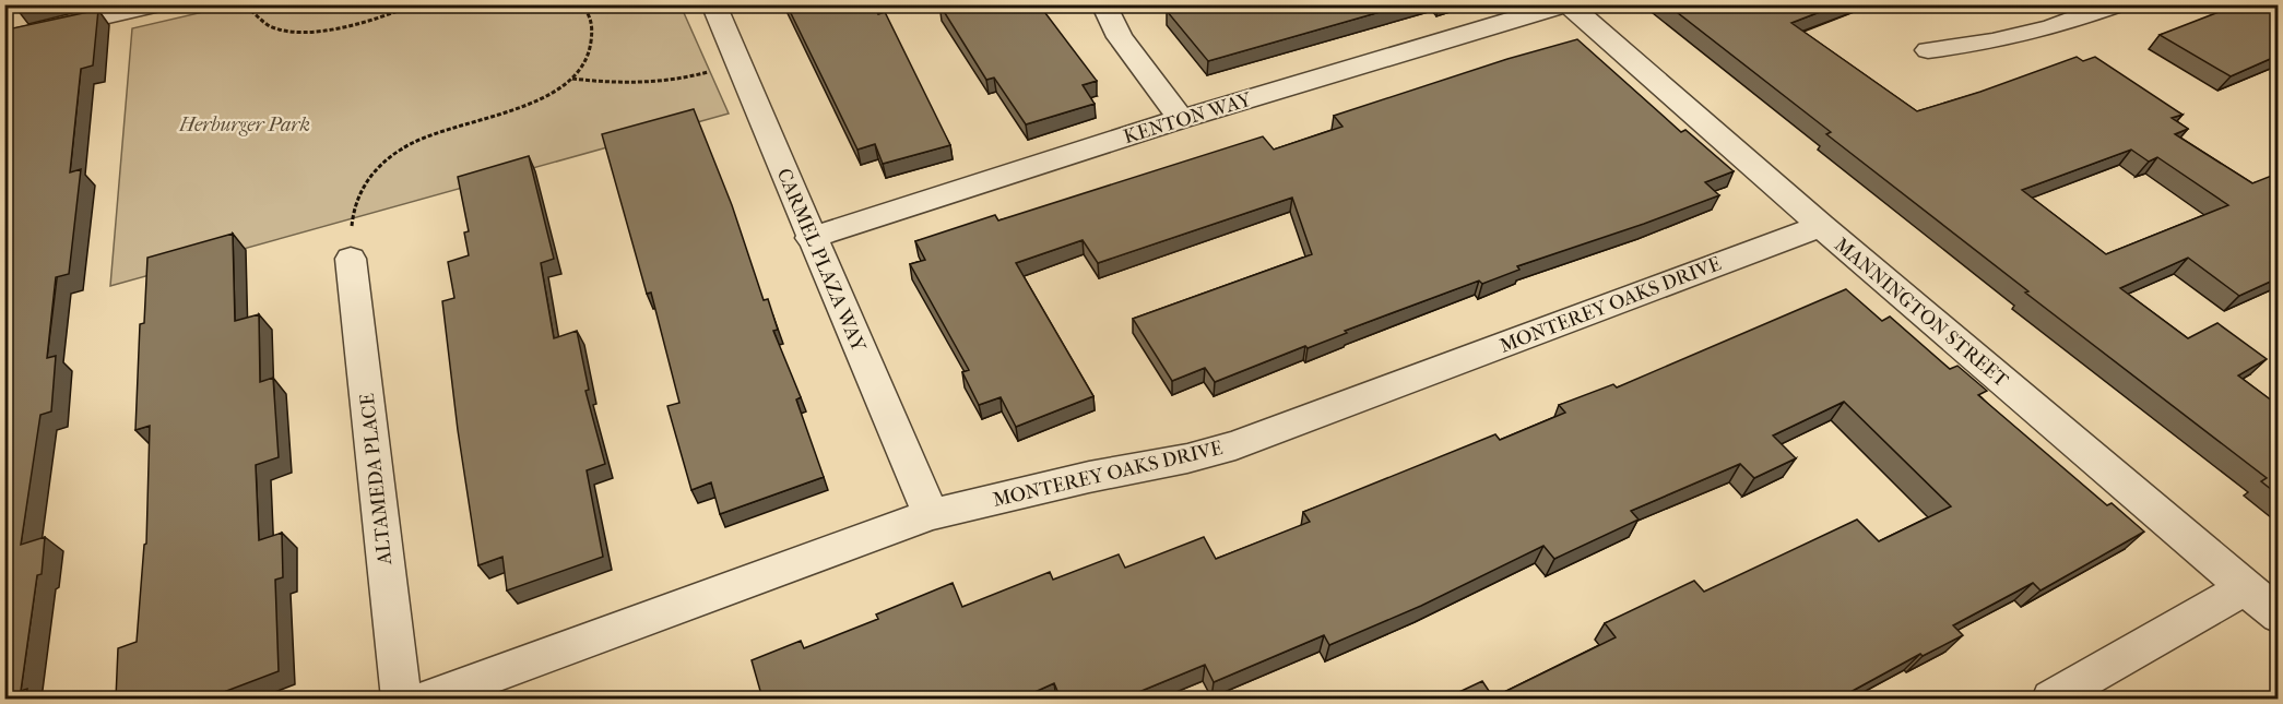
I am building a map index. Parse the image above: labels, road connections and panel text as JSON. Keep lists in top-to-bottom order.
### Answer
{
  "streets": {
    "street": [
      "KENTON WAY",
      "CARMEL PLAZA WAY",
      "MONTEREY OAKS DRIVE",
      "MANNINGTON STREET",
      "ALTAMEDA PLACE"
    ]
  },
  "crossings": [
    ["KENTON WAY", "CARMEL PLAZA WAY"],
    ["KENTON WAY", "MANNINGTON STREET"],
    ["CARMEL PLAZA WAY", "MONTEREY OAKS DRIVE"],
    ["MONTEREY OAKS DRIVE", "MANNINGTON STREET"]
  ],
  "parks": ["Herburger Park"]
}
